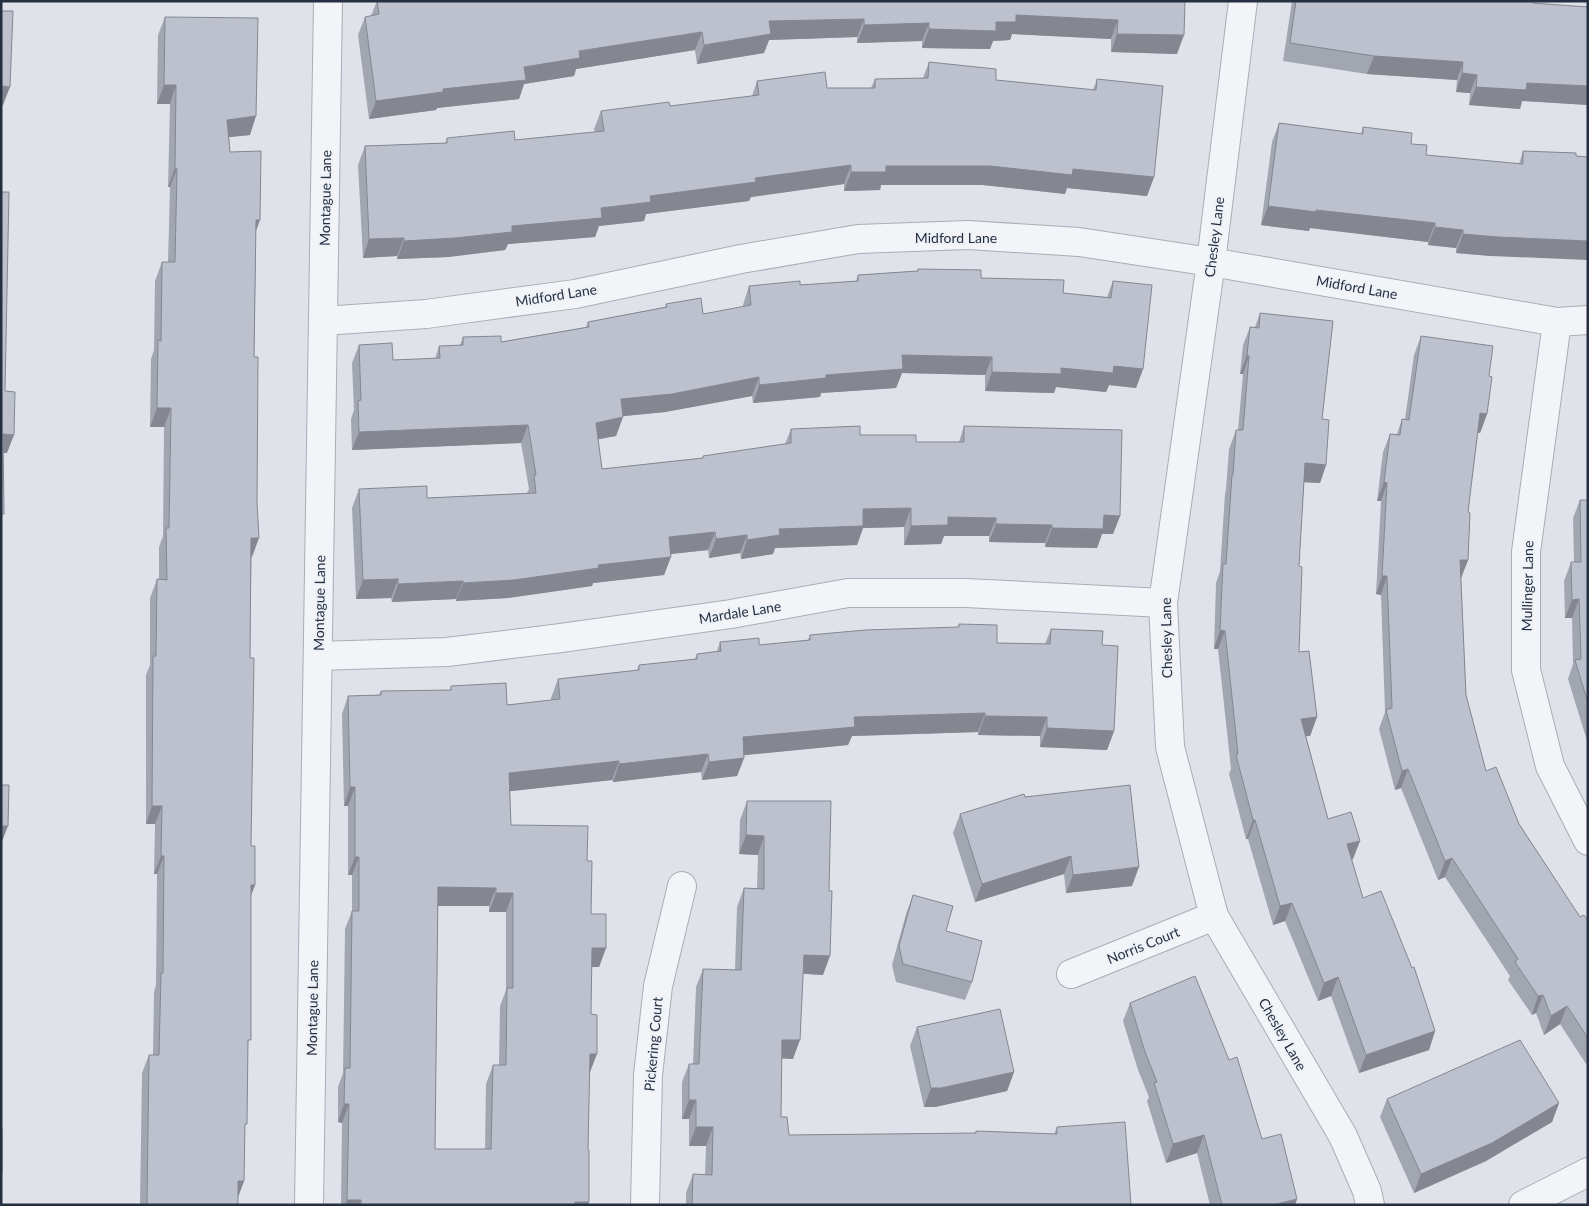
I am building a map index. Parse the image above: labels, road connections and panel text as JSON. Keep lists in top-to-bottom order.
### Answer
{
  "streets": {
    "street": [
      "Montague Lane",
      "Midford Lane",
      "Chesley Lane",
      "Mullinger Lane",
      "Mardale Lane",
      "Norris Court",
      "Pickering Court"
    ]
  },
  "crossings": [
    ["Montague Lane", "Midford Lane"],
    ["Montague Lane", "Mardale Lane"],
    ["Midford Lane", "Chesley Lane"],
    ["Midford Lane", "Mullinger Lane"],
    ["Chesley Lane", "Mardale Lane"],
    ["Chesley Lane", "Norris Court"]
  ]
}
